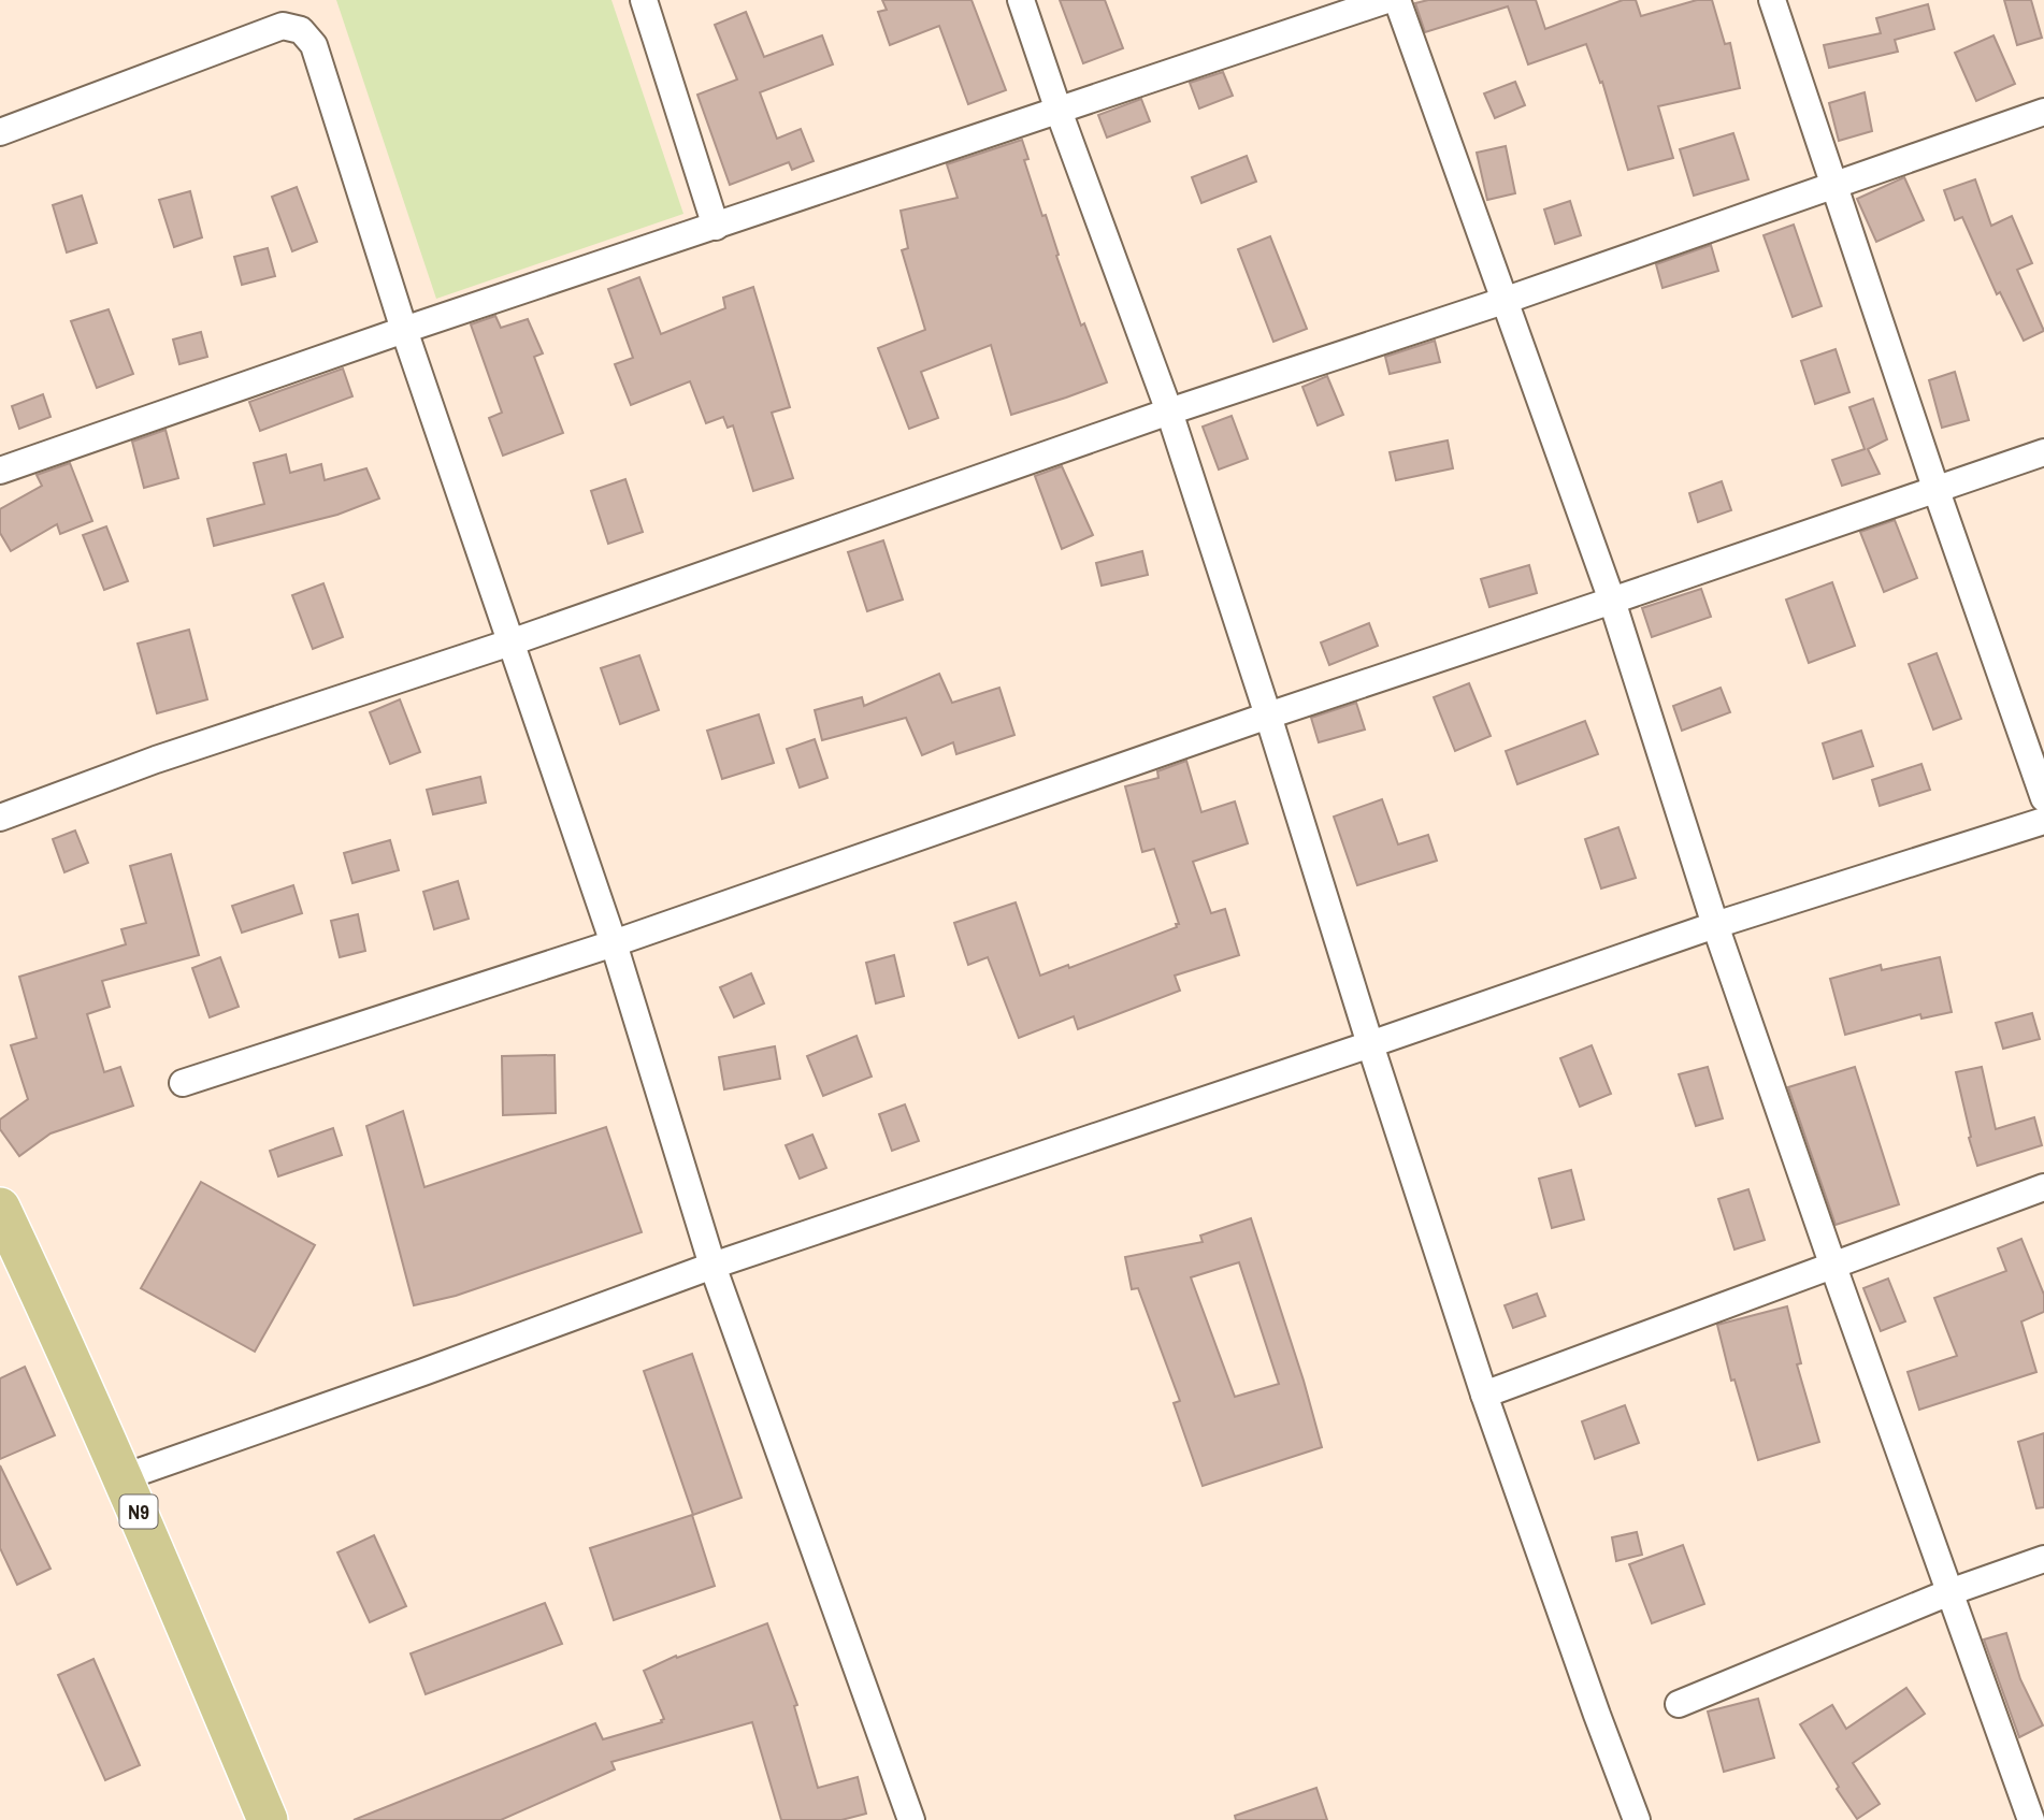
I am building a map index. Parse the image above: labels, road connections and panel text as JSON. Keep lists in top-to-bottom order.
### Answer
{
  "streets": {
    "main road": ["N9"]
  }
}
